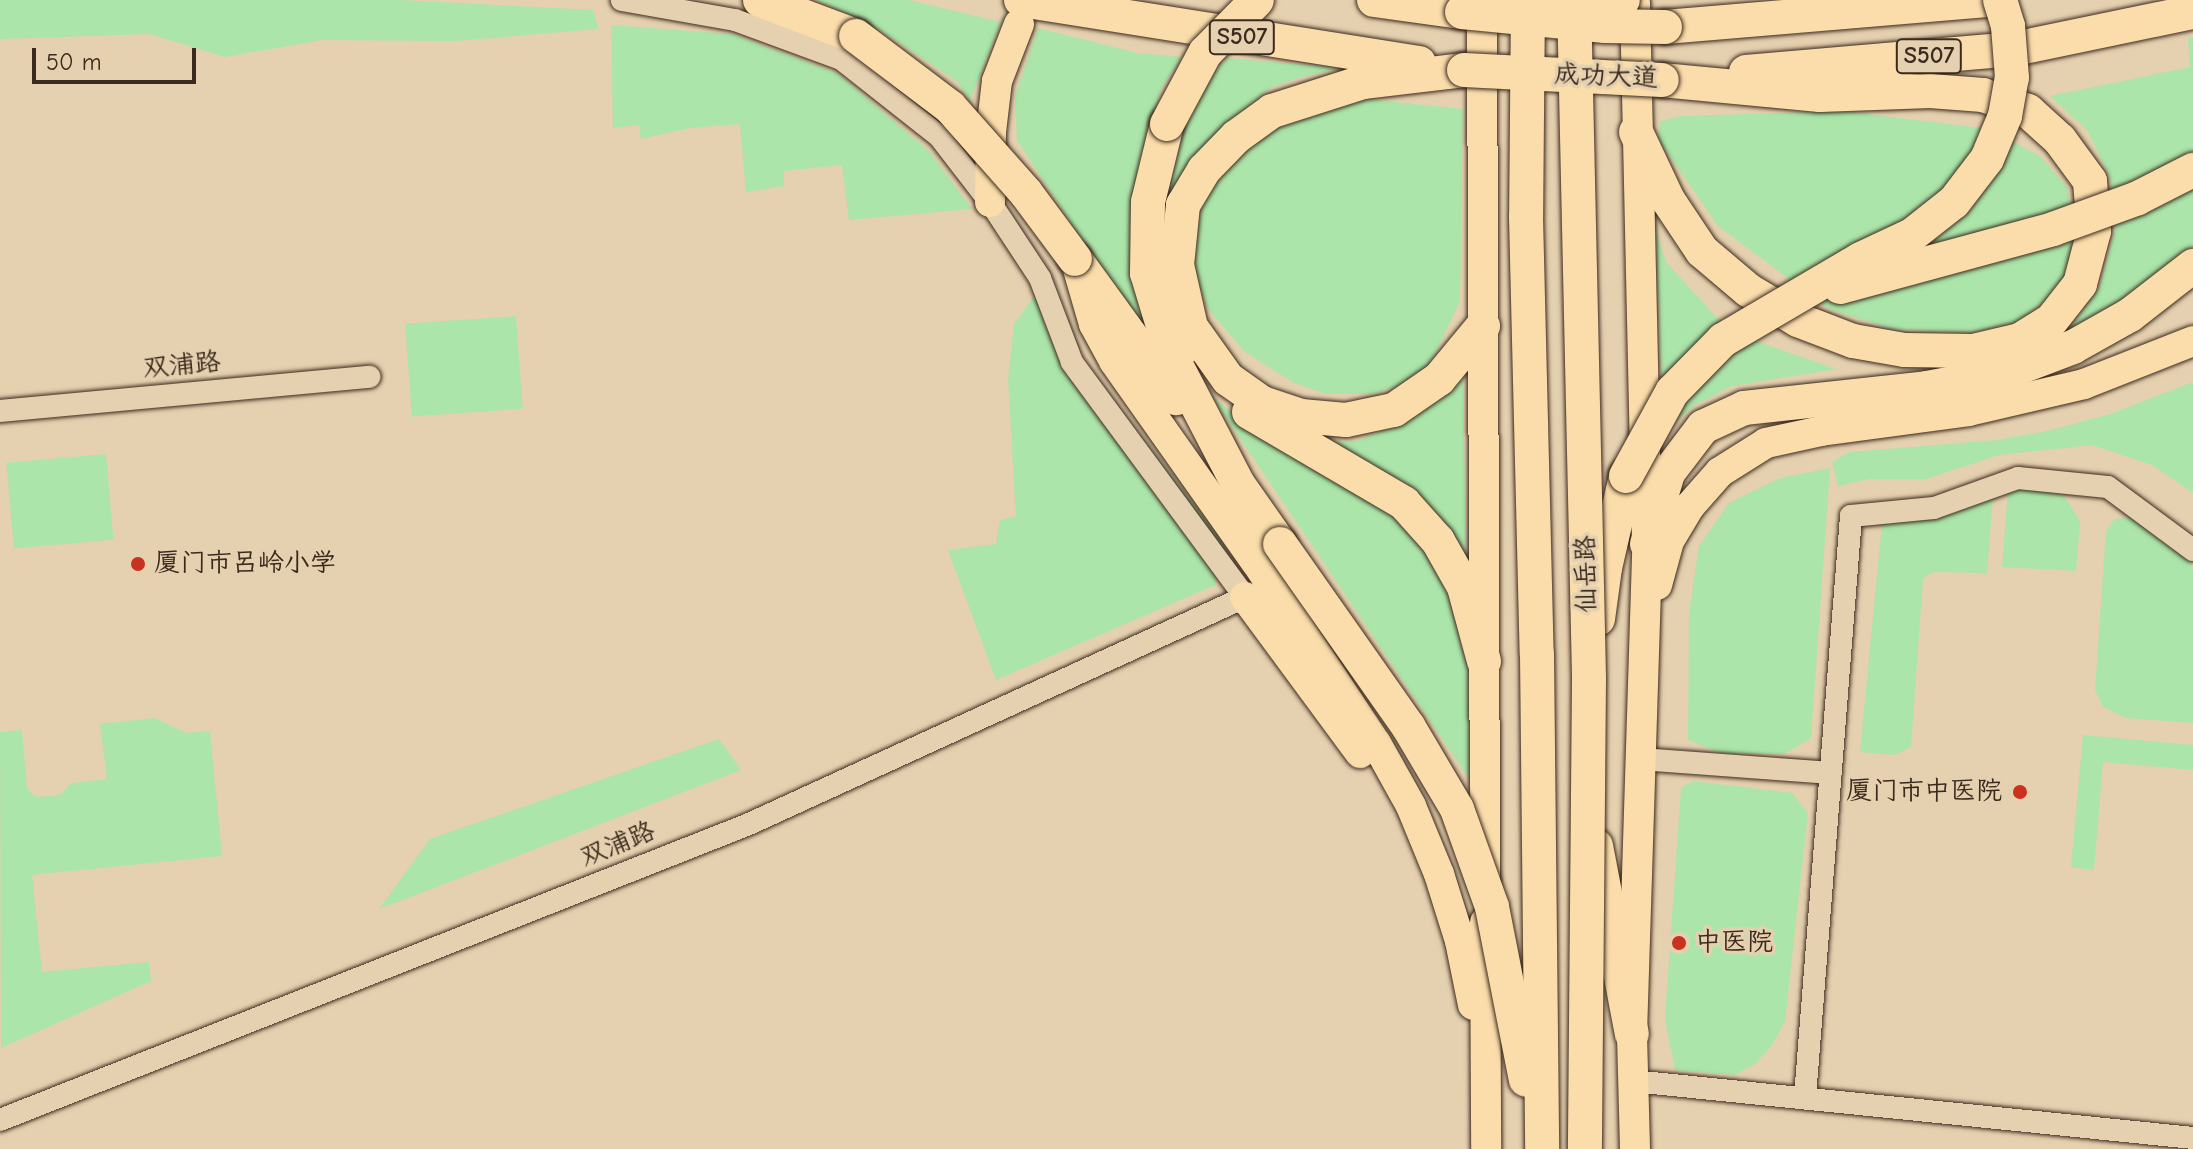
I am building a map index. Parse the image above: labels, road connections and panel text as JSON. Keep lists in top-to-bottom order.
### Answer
{
  "streets": {
    "highway": ["S507", "成功大道", "仙岳路"],
    "street": ["双浦路"]
  },
  "places": ["厦门市吕岭小学", "厦门市中医院", "中医院"],
  "scale_bar": "50 m"
}
